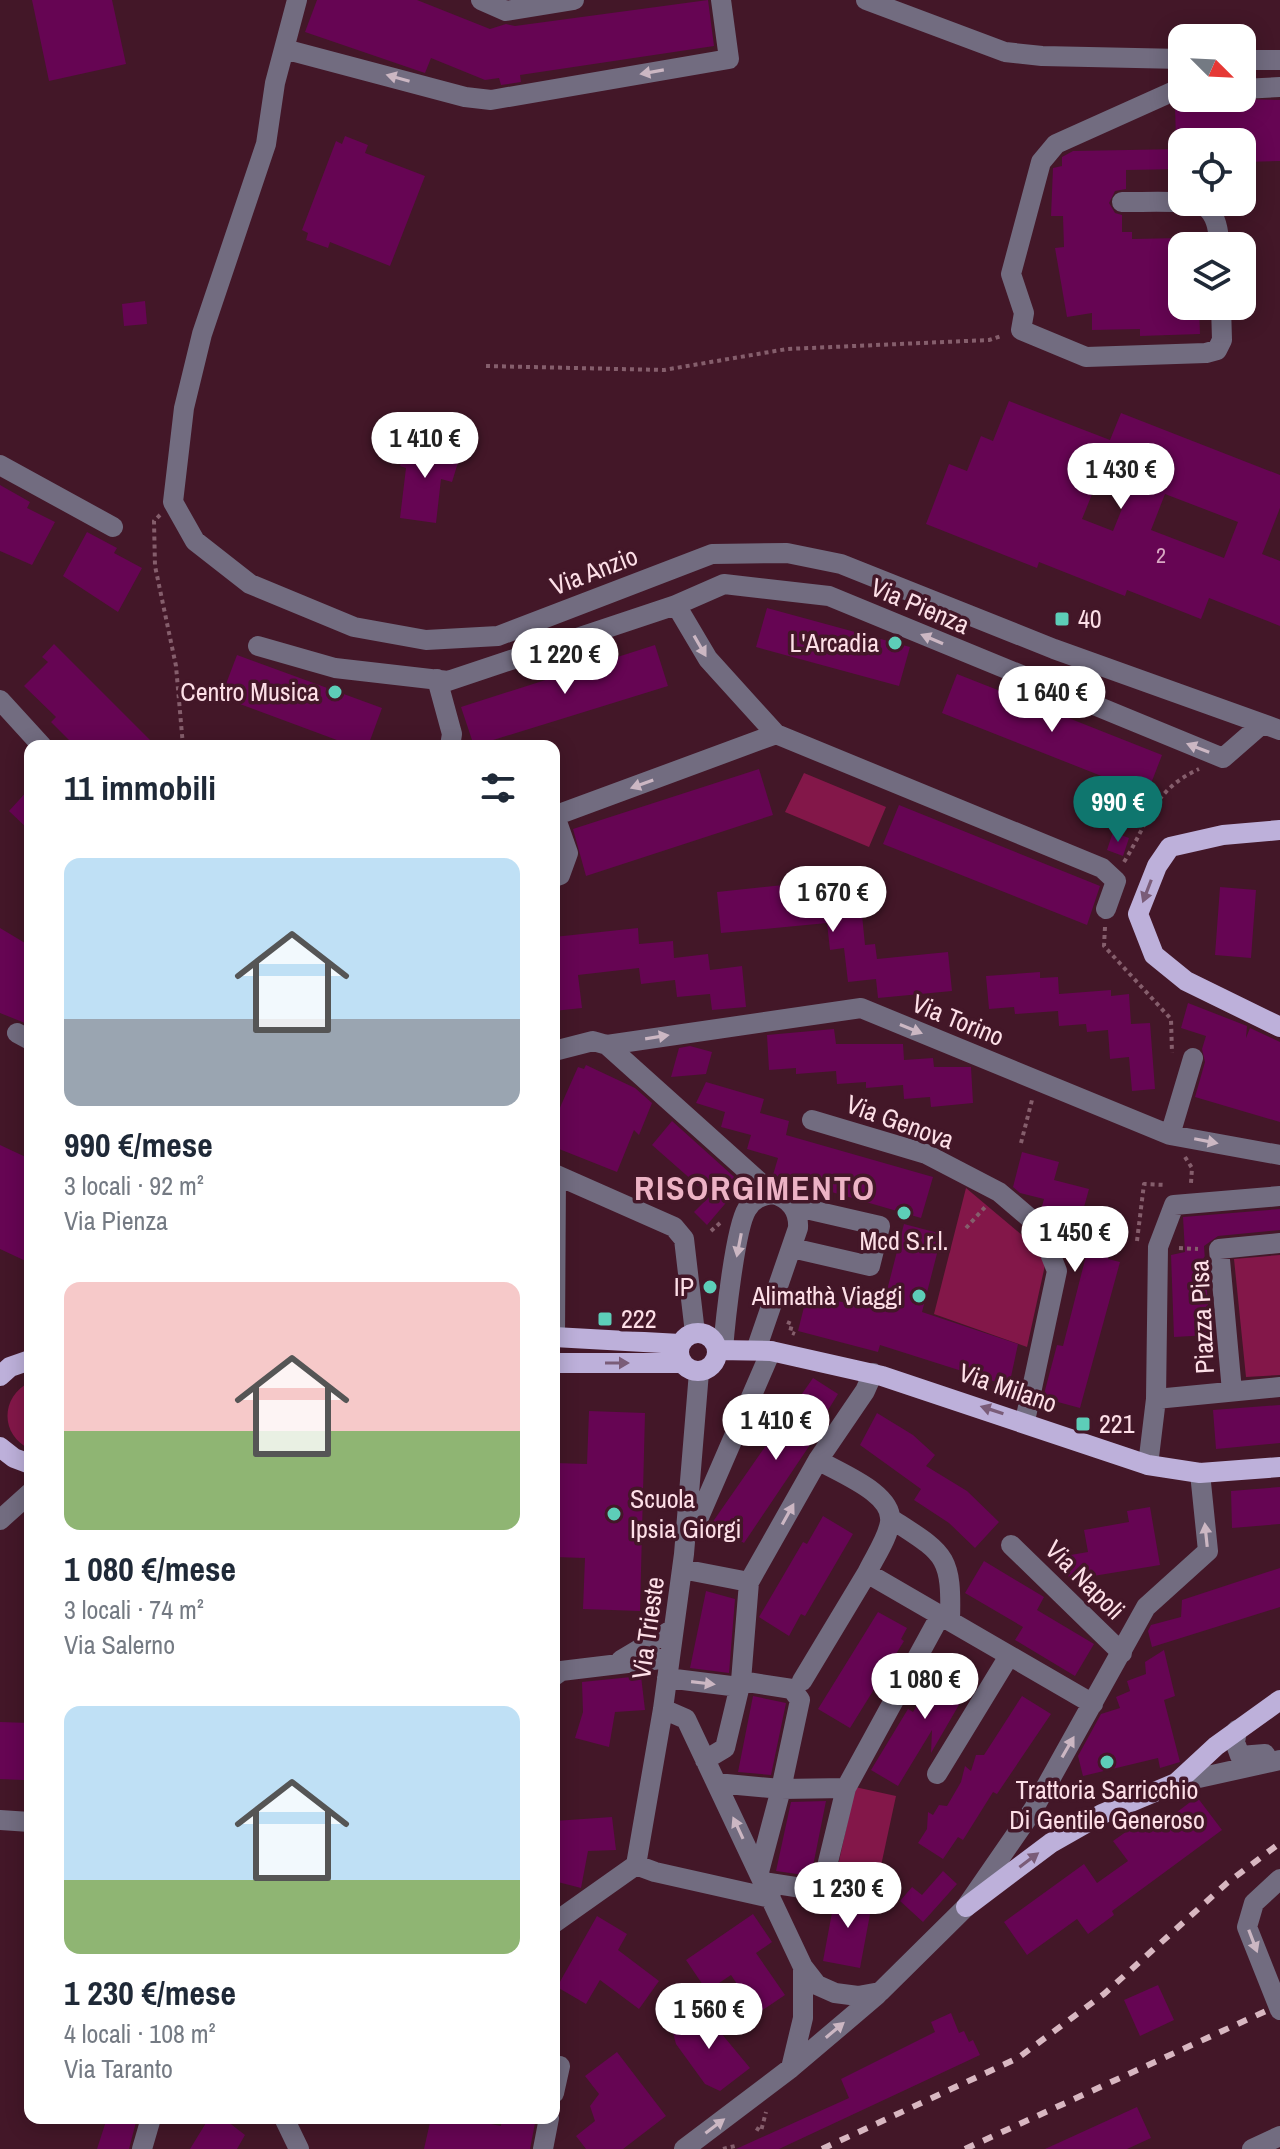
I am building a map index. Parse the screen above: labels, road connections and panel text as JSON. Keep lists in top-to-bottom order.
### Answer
{
  "streets": {
    "main road": ["Via Milano"],
    "street": [
      "Via Anzio",
      "Via Pienza",
      "Via Torino",
      "Via Genova",
      "Piazza Pisa",
      "Via Napoli",
      "Via Trieste"
    ]
  },
  "crossings": [
    ["Via Genova", "Via Milano"],
    ["Via Milano", "Via Trieste"]
  ],
  "one_way": ["Via Torino"],
  "districts": ["RISORGIMENTO"],
  "places": {
    "transit": ["40", "222", "221"],
    "other": [
      "L'Arcadia",
      "Centro Musica",
      "Mcd S.r.l.",
      "IP",
      "Alimathà Viaggi",
      "Scuola Ipsia Giorgi",
      "Trattoria Sarricchio Di Gentile Generoso"
    ]
  },
  "house_numbers": ["2"],
  "north": "bottom right",
  "page": {
    "price": [
      "1 410 €",
      "1 430 €",
      "1 220 €",
      "1 640 €",
      "990 €",
      "1 670 €",
      "1 450 €",
      "1 410 €",
      "1 080 €",
      "1 230 €",
      "1 560 €"
    ],
    "heading": "11 immobili",
    "list": [
      {
        "name": "990 €/mese",
        "note": "3 locali · 92 m² · Via Pienza"
      },
      {
        "name": "1 080 €/mese",
        "note": "3 locali · 74 m² · Via Salerno"
      },
      {
        "name": "1 230 €/mese",
        "note": "4 locali · 108 m² · Via Taranto"
      }
    ]
  }
}
